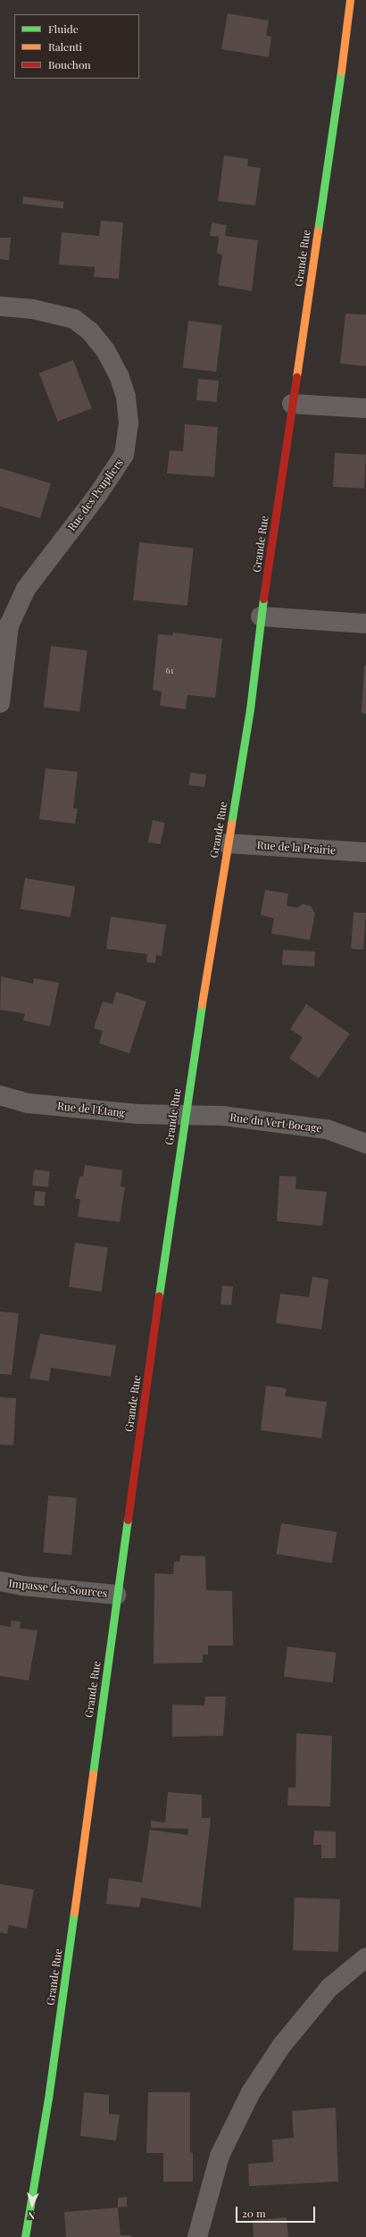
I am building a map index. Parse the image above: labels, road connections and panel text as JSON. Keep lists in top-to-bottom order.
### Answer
{
  "streets": {
    "street": [
      "Grande Rue",
      "Rue des Peupliers",
      "Rue de la Prairie",
      "Rue de l'Étang",
      "Rue du Vert Bocage",
      "Impasse des Sources"
    ]
  },
  "crossings": [
    ["Grande Rue", "Rue de la Prairie"],
    ["Grande Rue", "Rue de l'Étang"],
    ["Grande Rue", "Rue du Vert Bocage"],
    ["Grande Rue", "Impasse des Sources"],
    ["Rue de l'Étang", "Rue du Vert Bocage"]
  ],
  "house_numbers": ["61"],
  "legend": ["Fluide", "Ralenti", "Bouchon"],
  "scale_bar": "20 m",
  "north": "bottom"
}
